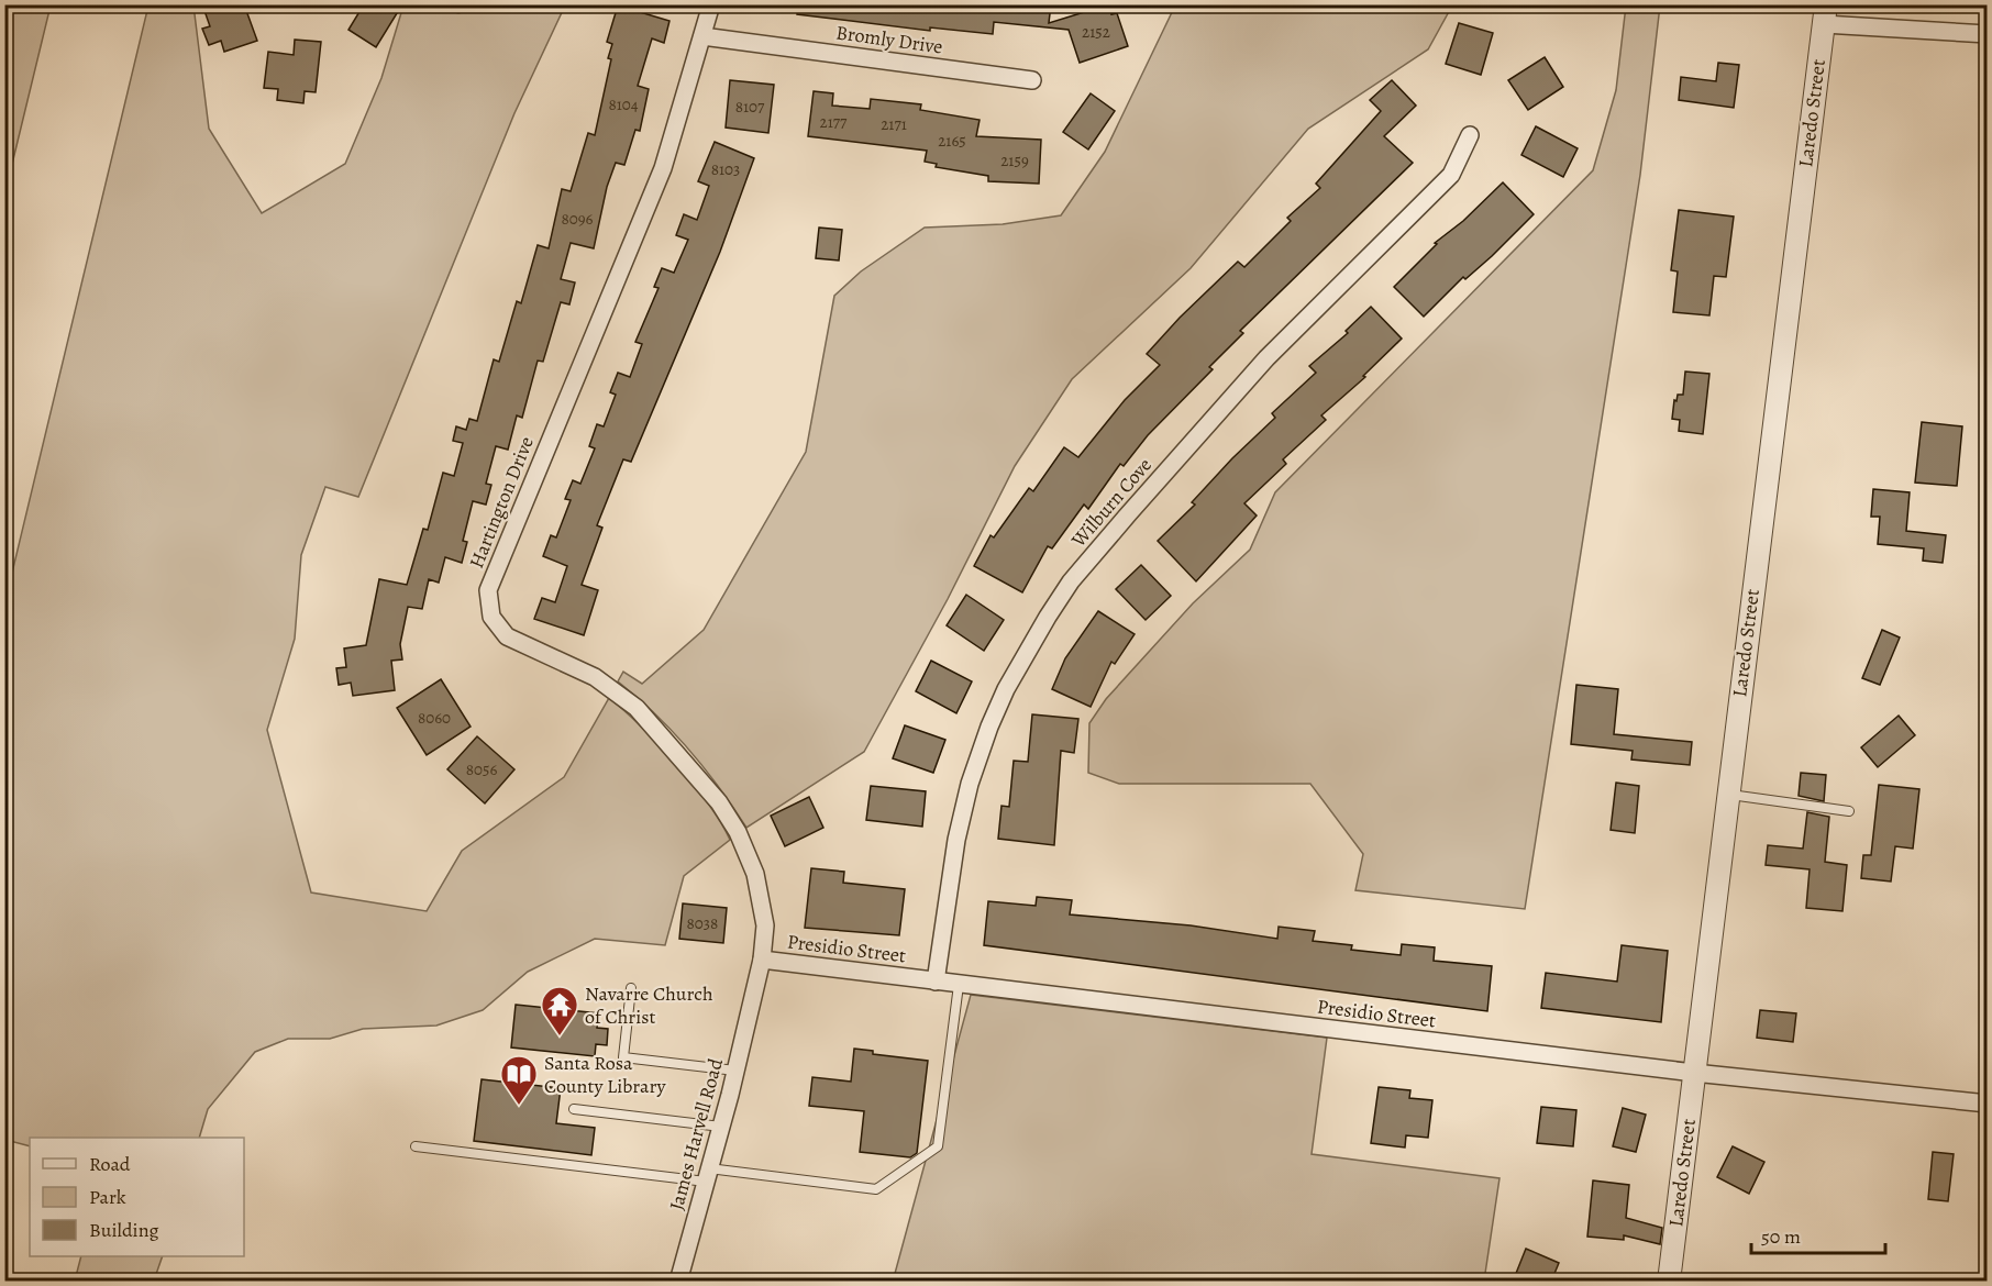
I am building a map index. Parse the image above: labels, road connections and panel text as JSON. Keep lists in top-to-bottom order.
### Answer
{
  "streets": {
    "street": [
      "Bromly Drive",
      "Laredo Street",
      "Hartington Drive",
      "Wilburn Cove",
      "Presidio Street",
      "James Harvell Road"
    ]
  },
  "crossings": [
    ["Bromly Drive", "Hartington Drive"],
    ["Laredo Street", "Presidio Street"],
    ["Hartington Drive", "Presidio Street"],
    ["Hartington Drive", "James Harvell Road"],
    ["Wilburn Cove", "Presidio Street"],
    ["Presidio Street", "James Harvell Road"]
  ],
  "places": {
    "temple": ["Navarre Church of Christ"],
    "library": ["Santa Rosa County Library"]
  },
  "house_numbers": [
    "2152",
    "8104",
    "8107",
    "2177",
    "2171",
    "2165",
    "2159",
    "8103",
    "8096",
    "8060",
    "8056",
    "8038"
  ],
  "legend": ["Road", "Park", "Building"],
  "scale_bar": "50 m"
}
